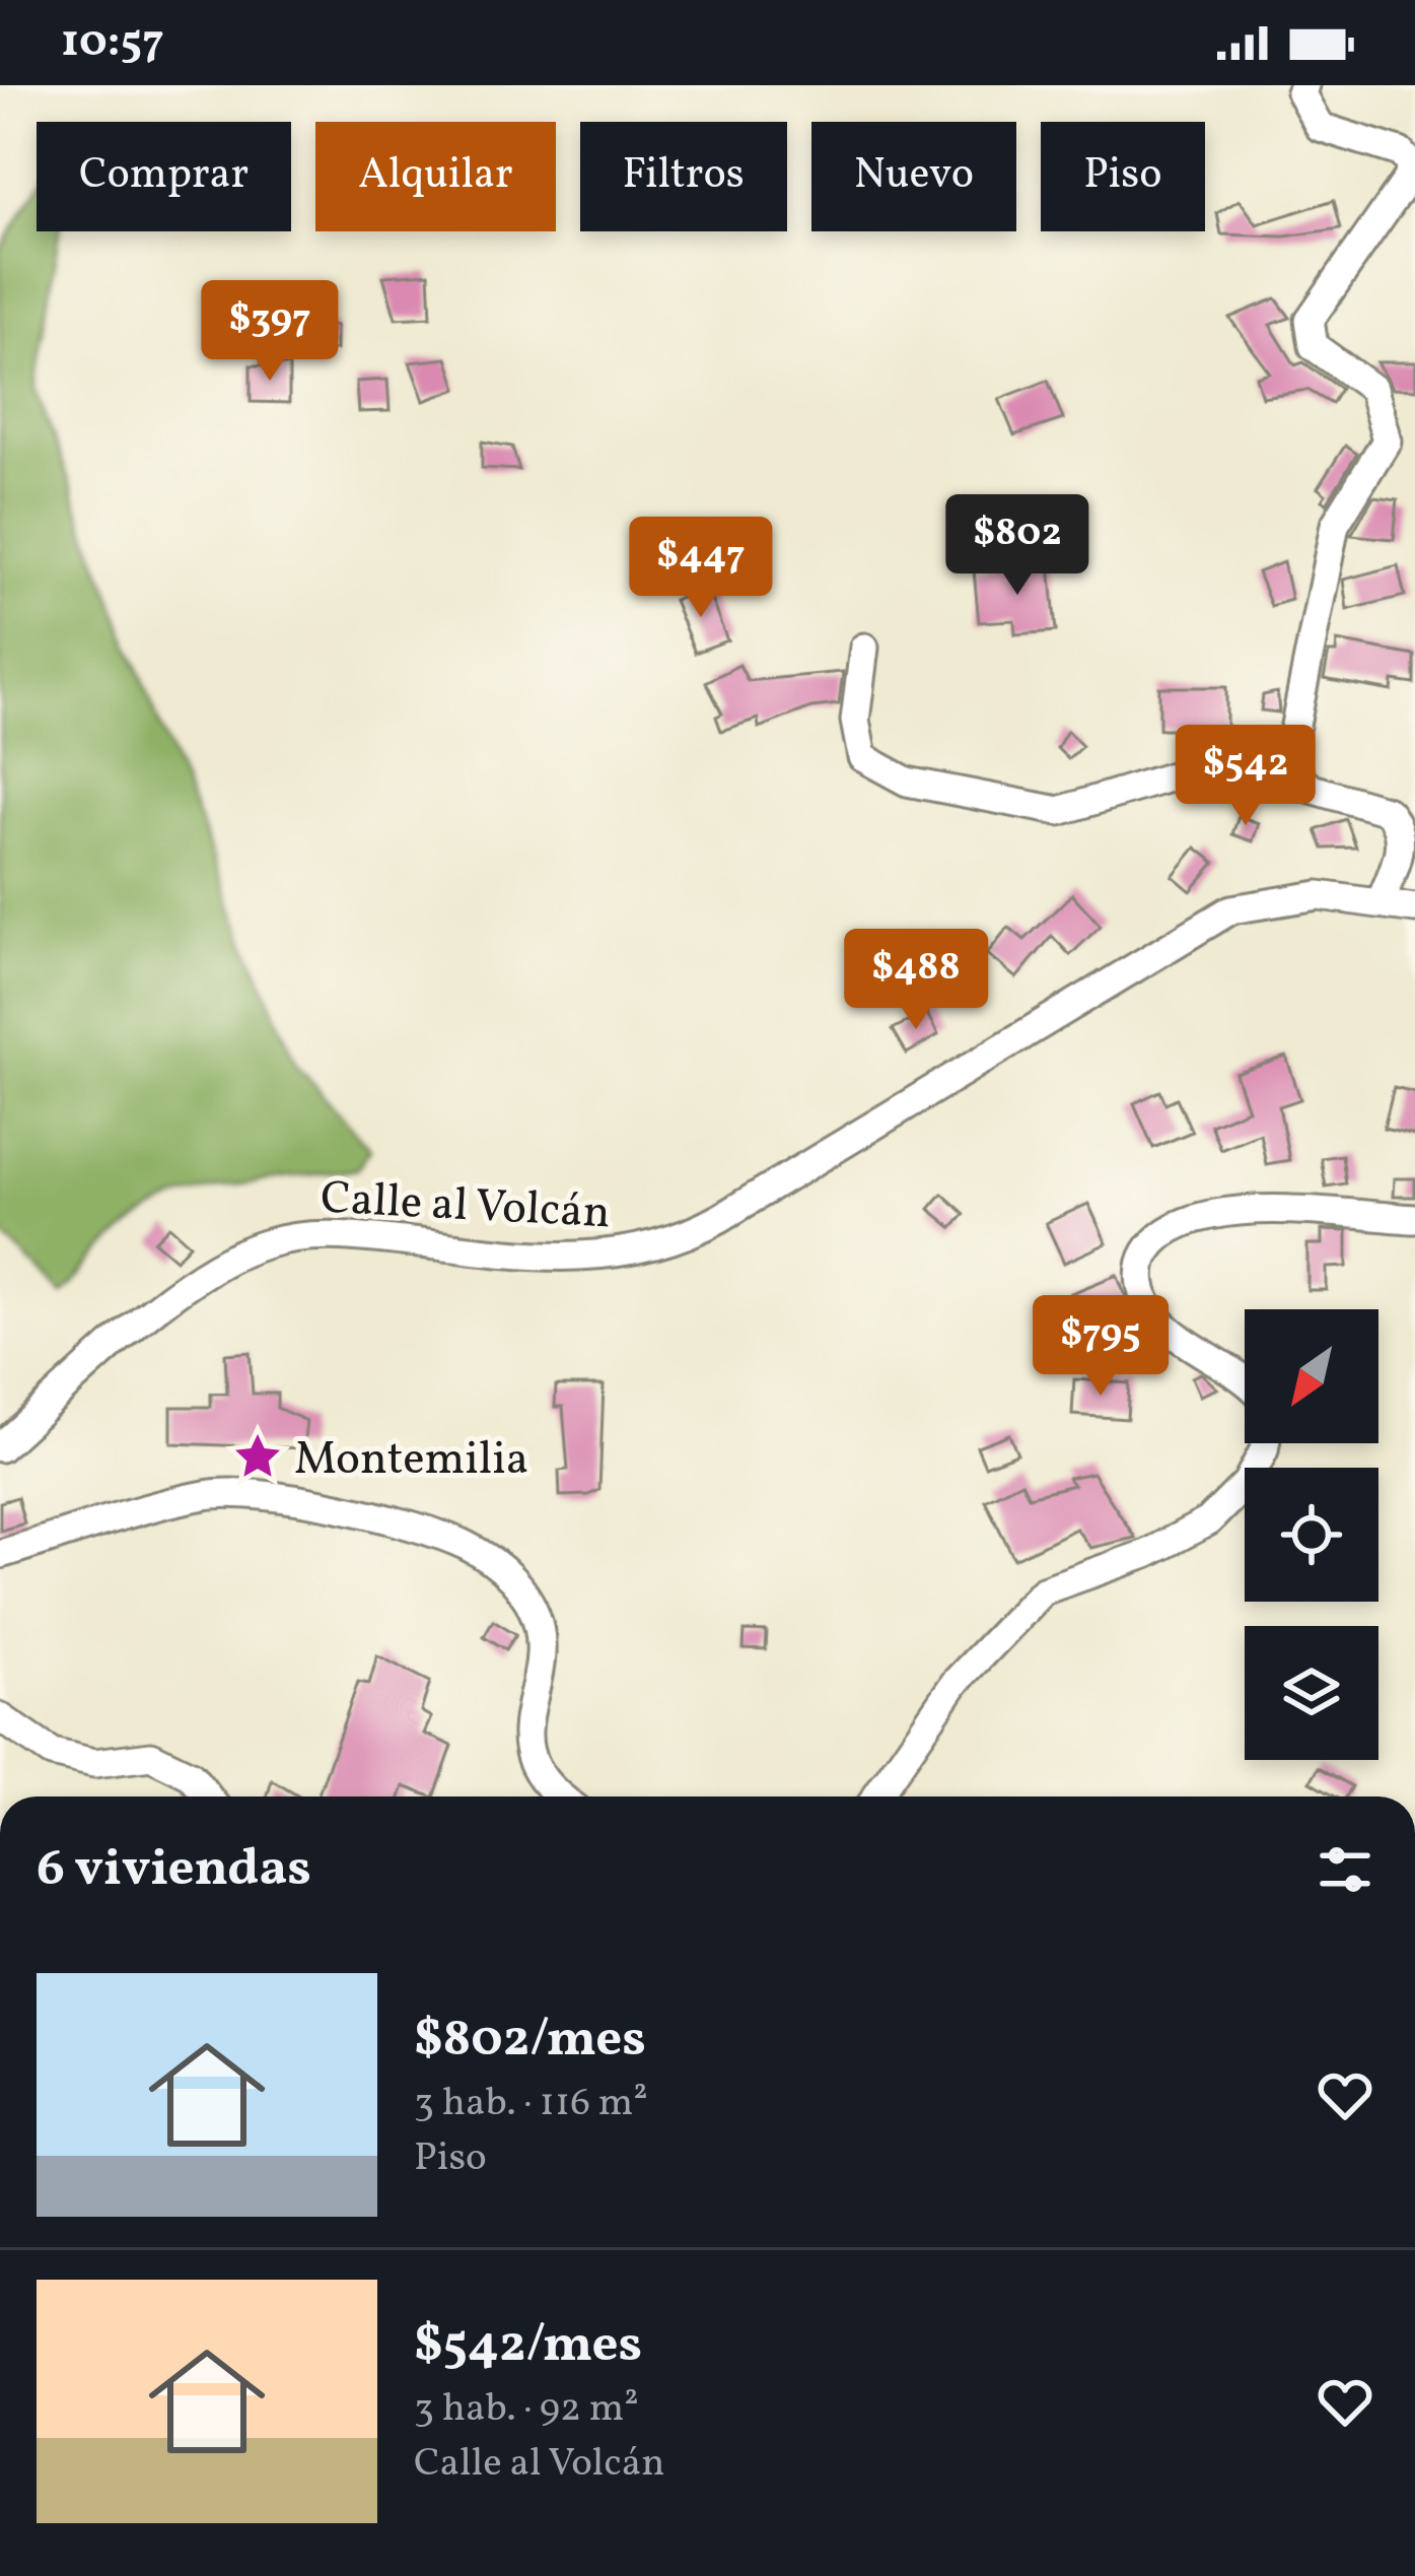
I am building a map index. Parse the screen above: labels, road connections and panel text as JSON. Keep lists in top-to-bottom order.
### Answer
{
  "streets": {
    "street": ["Calle al Volcán"]
  },
  "places": {
    "place": ["Montemilia"]
  },
  "north": "bottom left",
  "page": {
    "status": "10:57",
    "chip": [
      "Comprar",
      "Alquilar",
      "Filtros",
      "Nuevo",
      "Piso"
    ],
    "price": [
      "$397",
      "$802",
      "$447",
      "$542",
      "$488",
      "$795"
    ],
    "heading": "6 viviendas",
    "list": [
      {
        "name": "$802/mes",
        "note": "3 hab. · 116 m² · Piso"
      },
      {
        "name": "$542/mes",
        "note": "3 hab. · 92 m² · Calle al Volcán"
      }
    ]
  }
}
